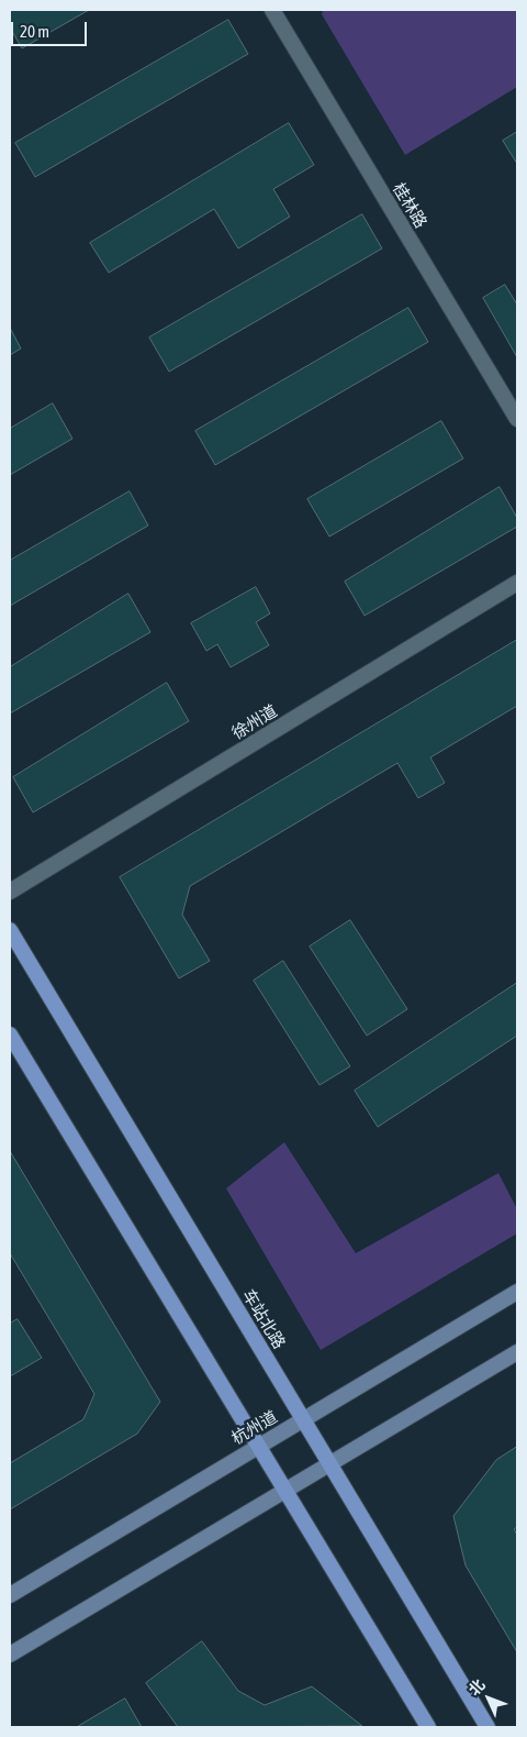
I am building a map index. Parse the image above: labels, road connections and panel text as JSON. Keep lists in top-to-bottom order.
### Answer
{
  "streets": {
    "main road": ["车站北路", "杭州道"],
    "street": ["桂林路", "徐州道"]
  },
  "crossings": [
    ["车站北路", "杭州道"]
  ],
  "scale_bar": "20 m",
  "north": "top left"
}
